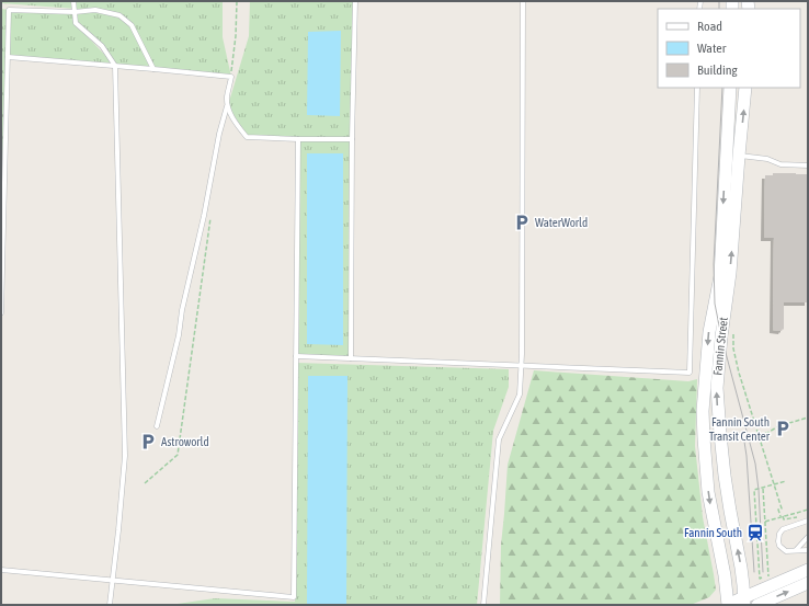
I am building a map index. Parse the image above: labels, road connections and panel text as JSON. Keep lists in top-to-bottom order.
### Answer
{
  "streets": {
    "main road": ["Fannin Street"]
  },
  "places": {
    "parking": ["WaterWorld", "Fannin South Transit Center", "Astroworld"],
    "station": ["Fannin South"]
  },
  "legend": ["Road", "Water", "Building"]
}
